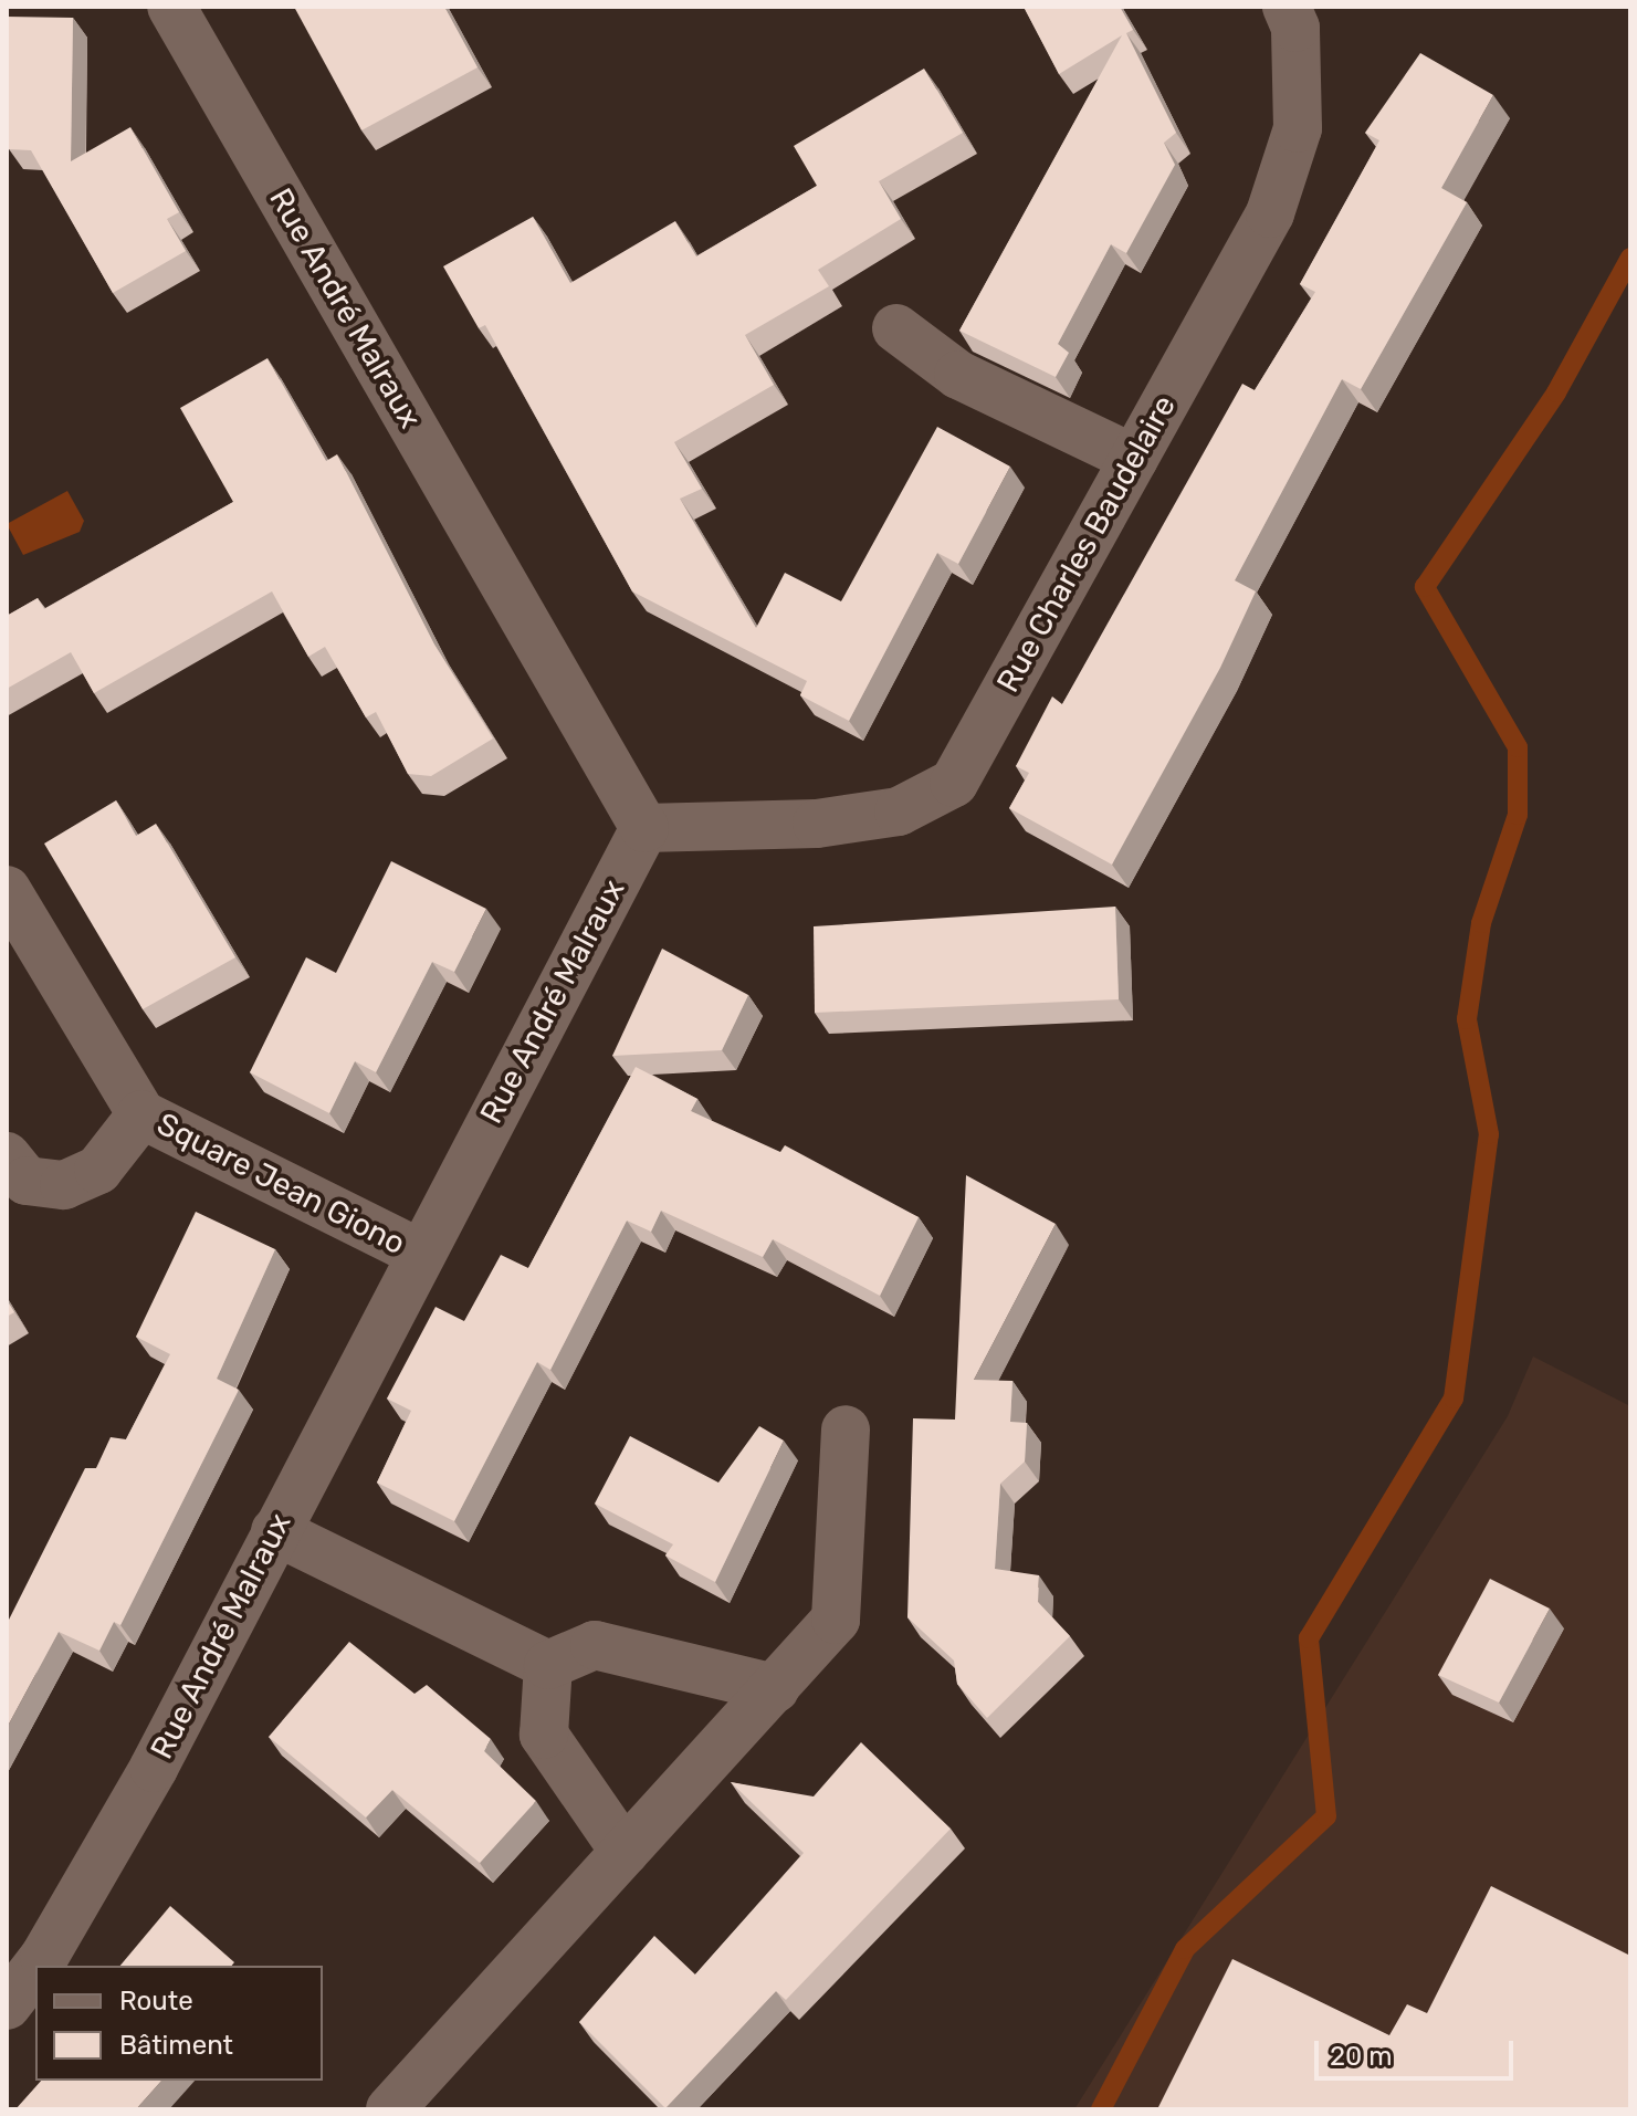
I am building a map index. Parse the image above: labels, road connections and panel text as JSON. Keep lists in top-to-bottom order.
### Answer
{
  "streets": {
    "street": ["Rue André Malraux", "Rue Charles Baudelaire", "Square Jean Giono"]
  },
  "crossings": [
    ["Rue André Malraux", "Rue Charles Baudelaire"],
    ["Rue André Malraux", "Square Jean Giono"]
  ],
  "legend": ["Route", "Bâtiment"],
  "scale_bar": "20 m"
}
